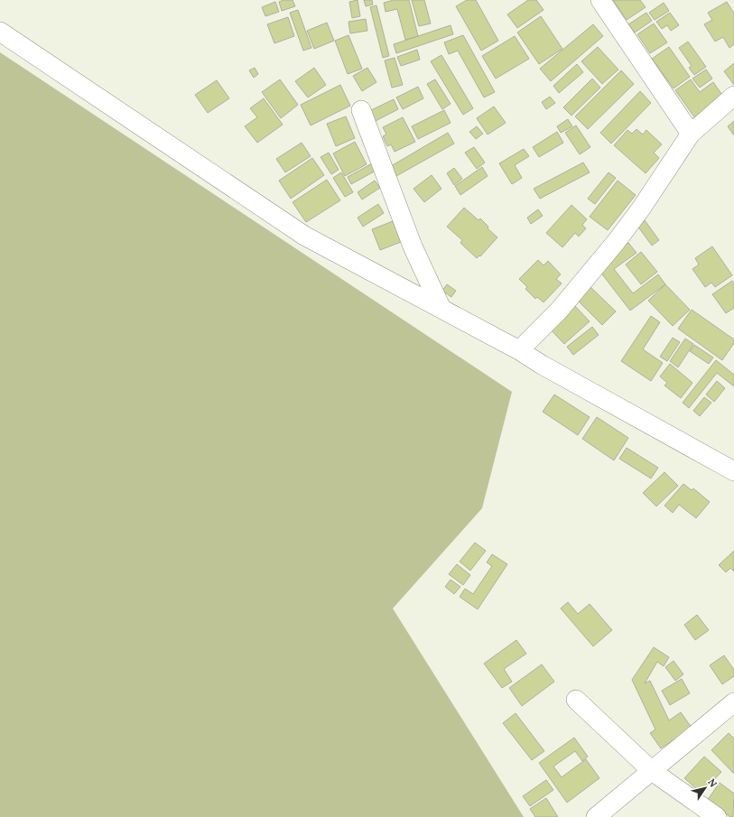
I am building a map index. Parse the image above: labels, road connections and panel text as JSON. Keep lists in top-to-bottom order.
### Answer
{
  "north": "top right"
}
